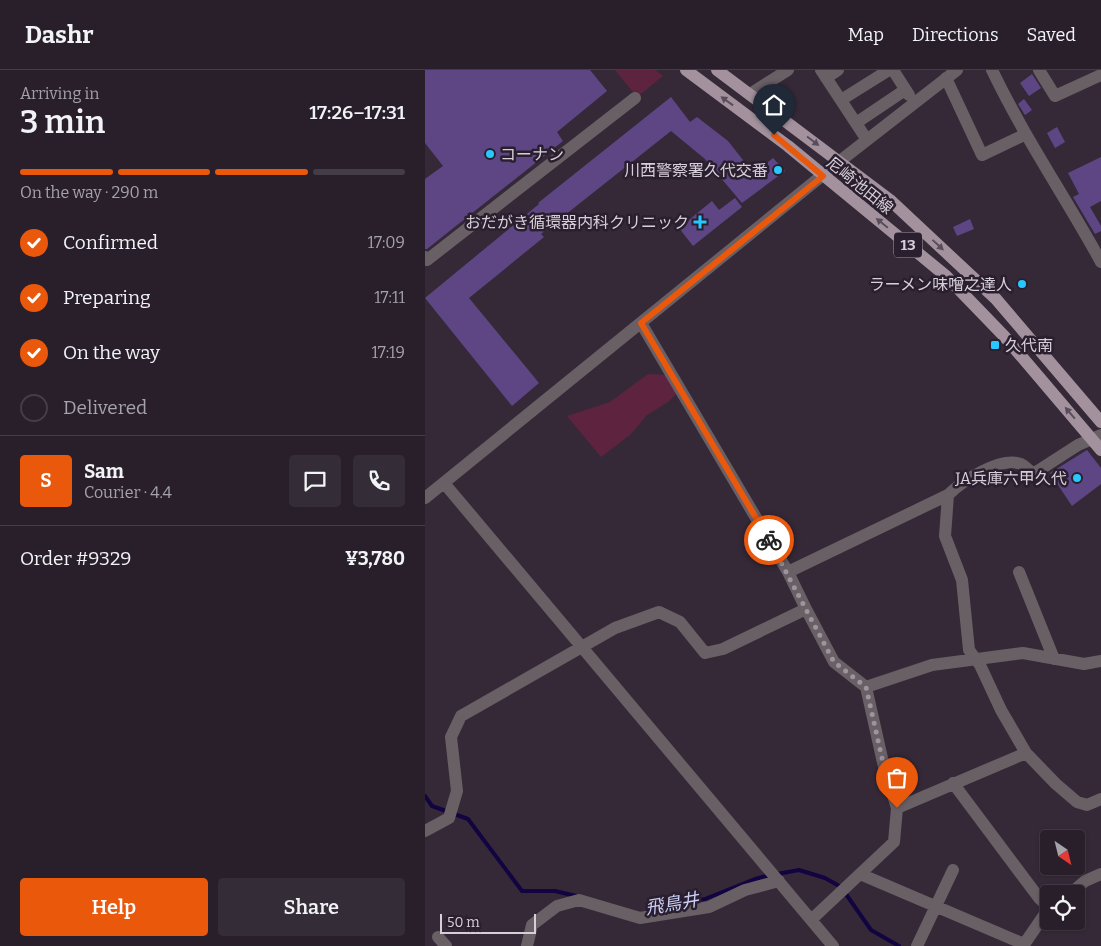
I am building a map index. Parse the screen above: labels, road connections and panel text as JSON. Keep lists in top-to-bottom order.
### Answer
{
  "streets": {
    "main road": ["尼崎池田線", "13"]
  },
  "water": ["飛鳥井"],
  "places": {
    "other": [
      "コーナン",
      "川西警察署久代交番",
      "ラーメン味噌之達人",
      "JA兵庫六甲久代"
    ],
    "health": ["おだがき循環器内科クリニック"],
    "transit": ["久代南"]
  },
  "scale_bar": "50 m",
  "north": "bottom right",
  "page": {
    "header": "Dashr",
    "nav": ["Map", "Directions", "Saved"],
    "heading": ["3 min", "Arriving in", "17:26–17:31"],
    "panel": [
      "Sam",
      "Courier · 4.4",
      "Order #9329",
      "¥3,780"
    ],
    "bar": "On the way · 290 m",
    "list": [
      ["Confirmed", "17:09"],
      ["Preparing", "17:11"],
      ["On the way", "17:19"],
      "Delivered"
    ],
    "round": "S",
    "buttons": ["Help", "Share"],
    "scale": "50 m"
  }
}
